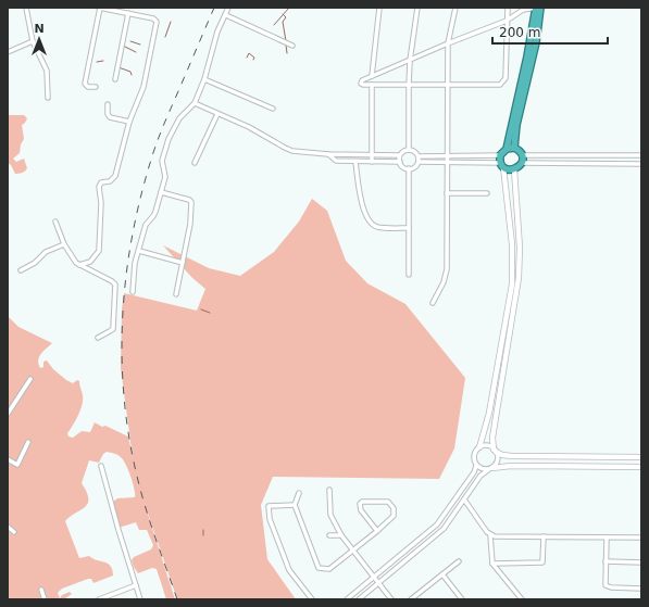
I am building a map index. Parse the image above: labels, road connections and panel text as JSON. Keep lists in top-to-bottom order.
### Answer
{
  "scale_bar": "200 m",
  "north": "top"
}
